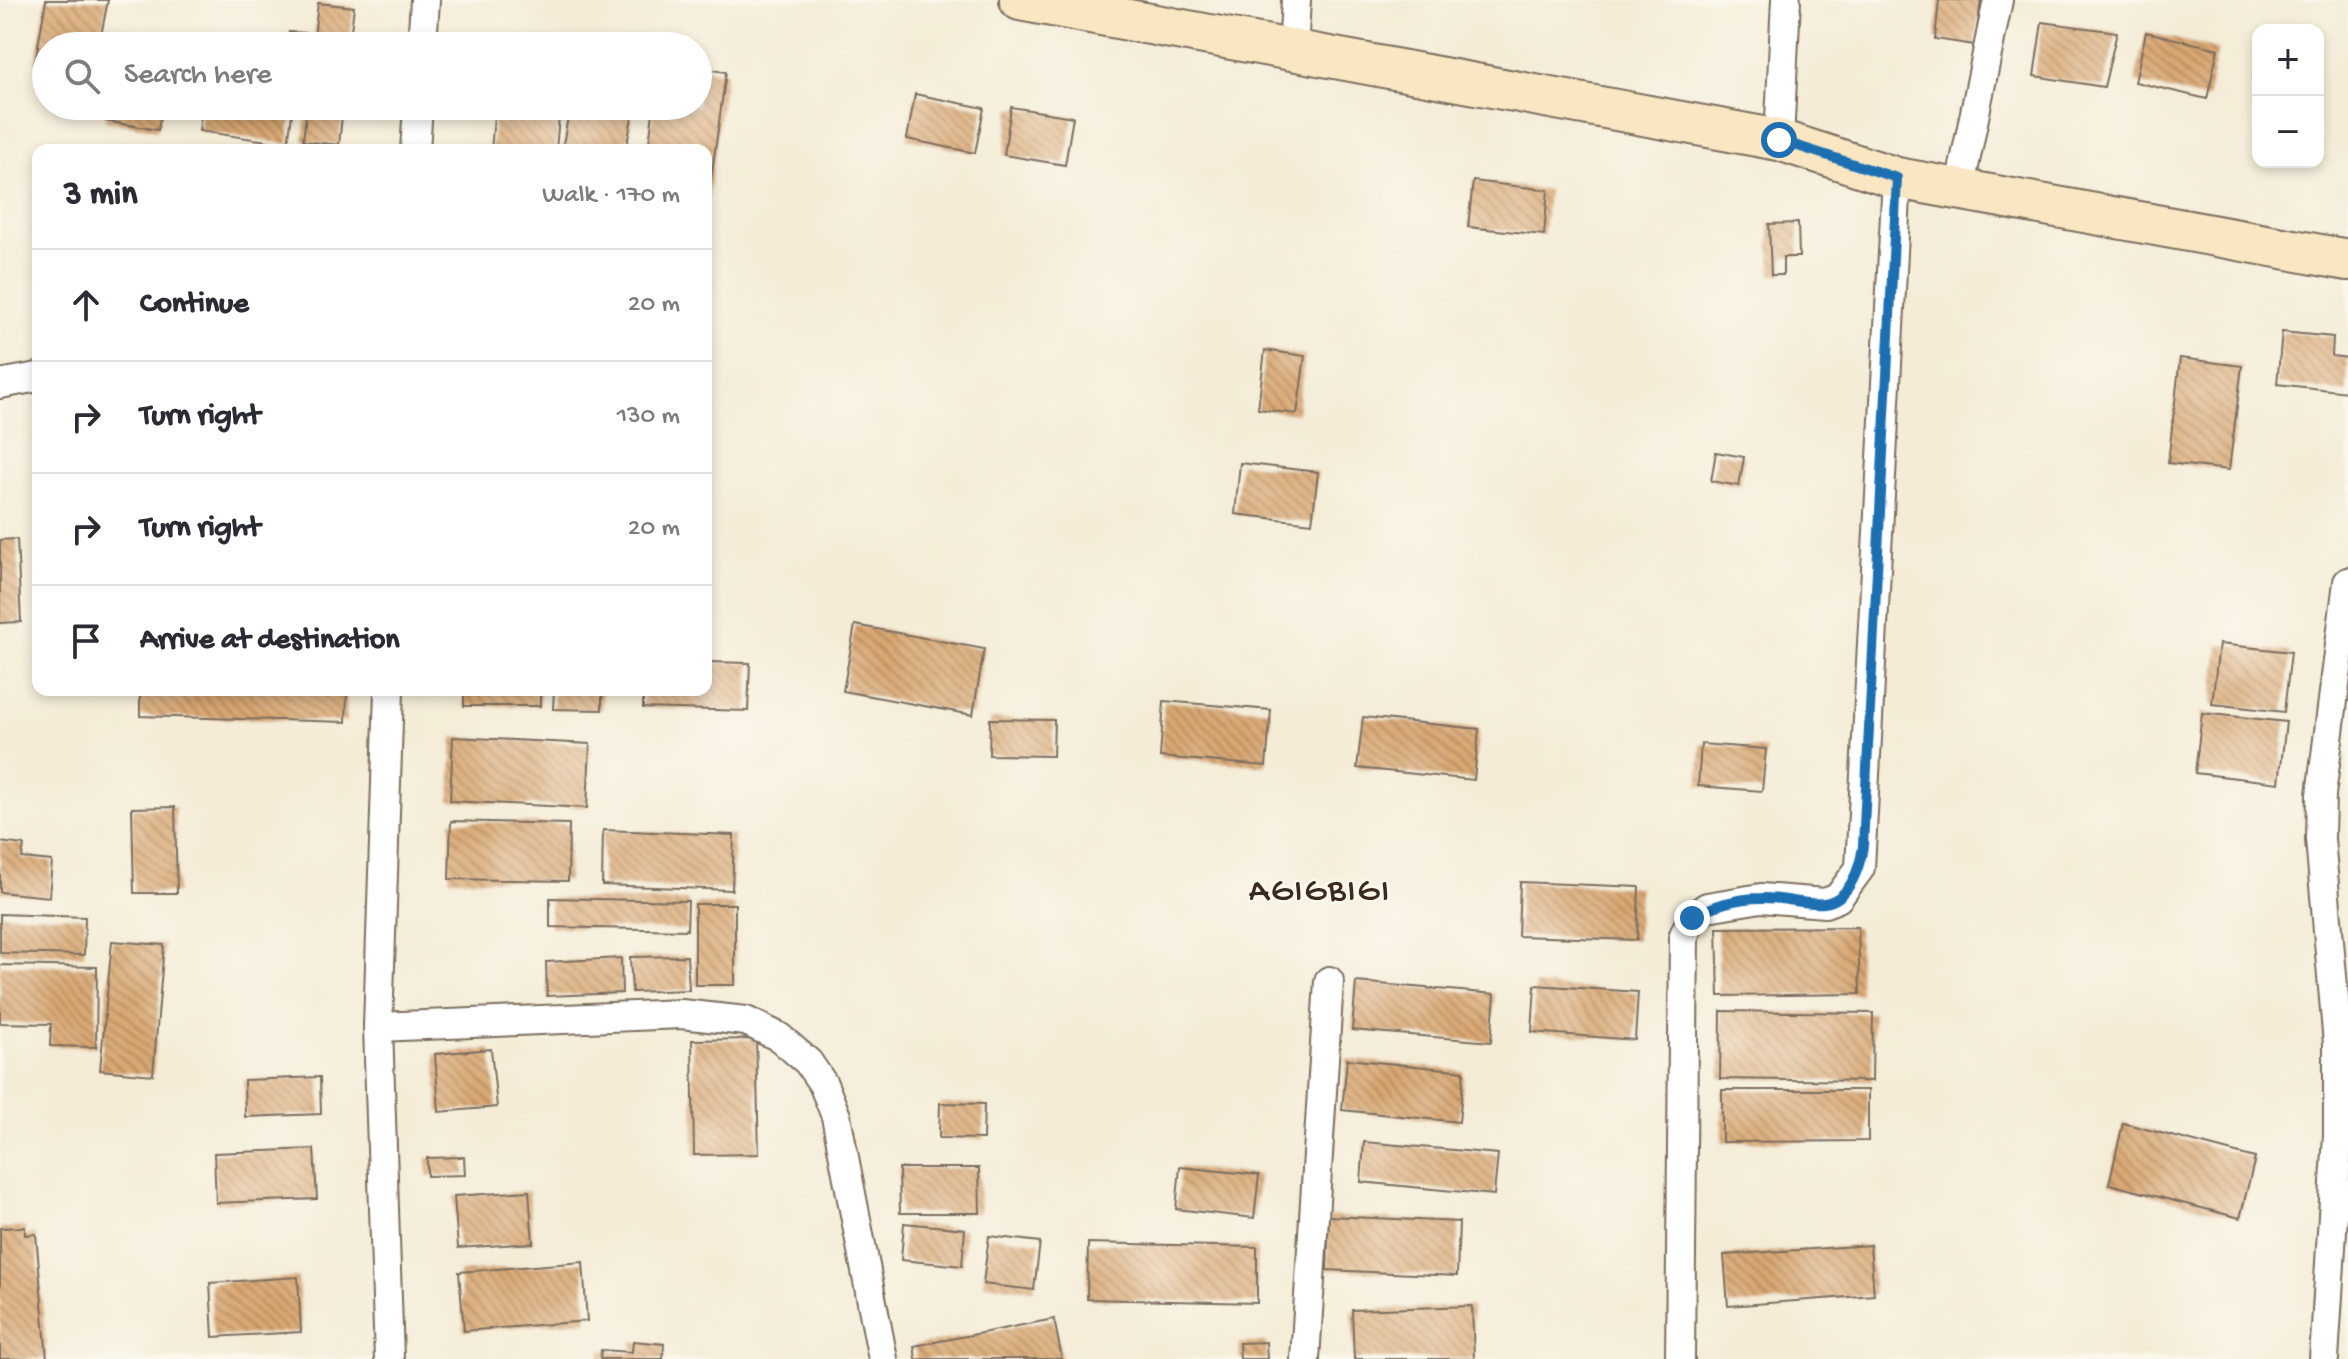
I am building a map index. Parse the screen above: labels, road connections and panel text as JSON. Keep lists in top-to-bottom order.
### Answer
{
  "districts": ["AGIGBIGI"],
  "page": {
    "map_buttons": ["+", "−"],
    "search": "Search here",
    "heading": ["3 min", "Walk · 170 m"],
    "list": [
      ["Continue", "20 m"],
      ["Turn right", "130 m"],
      ["Turn right", "20 m"],
      "Arrive at destination"
    ]
  }
}
